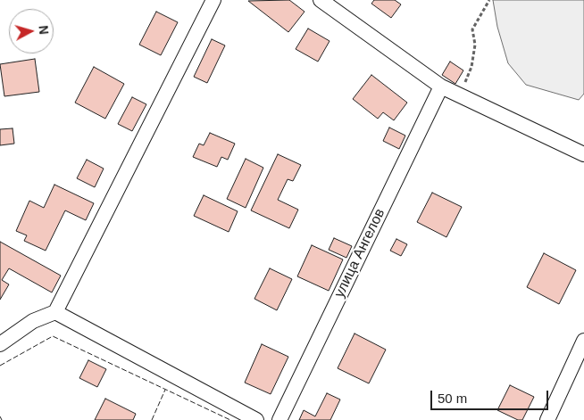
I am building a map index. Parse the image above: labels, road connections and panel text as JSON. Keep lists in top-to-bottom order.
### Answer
{
  "streets": {
    "street": ["улица Ангелов"]
  },
  "scale_bar": "50 m",
  "north": "right"
}
